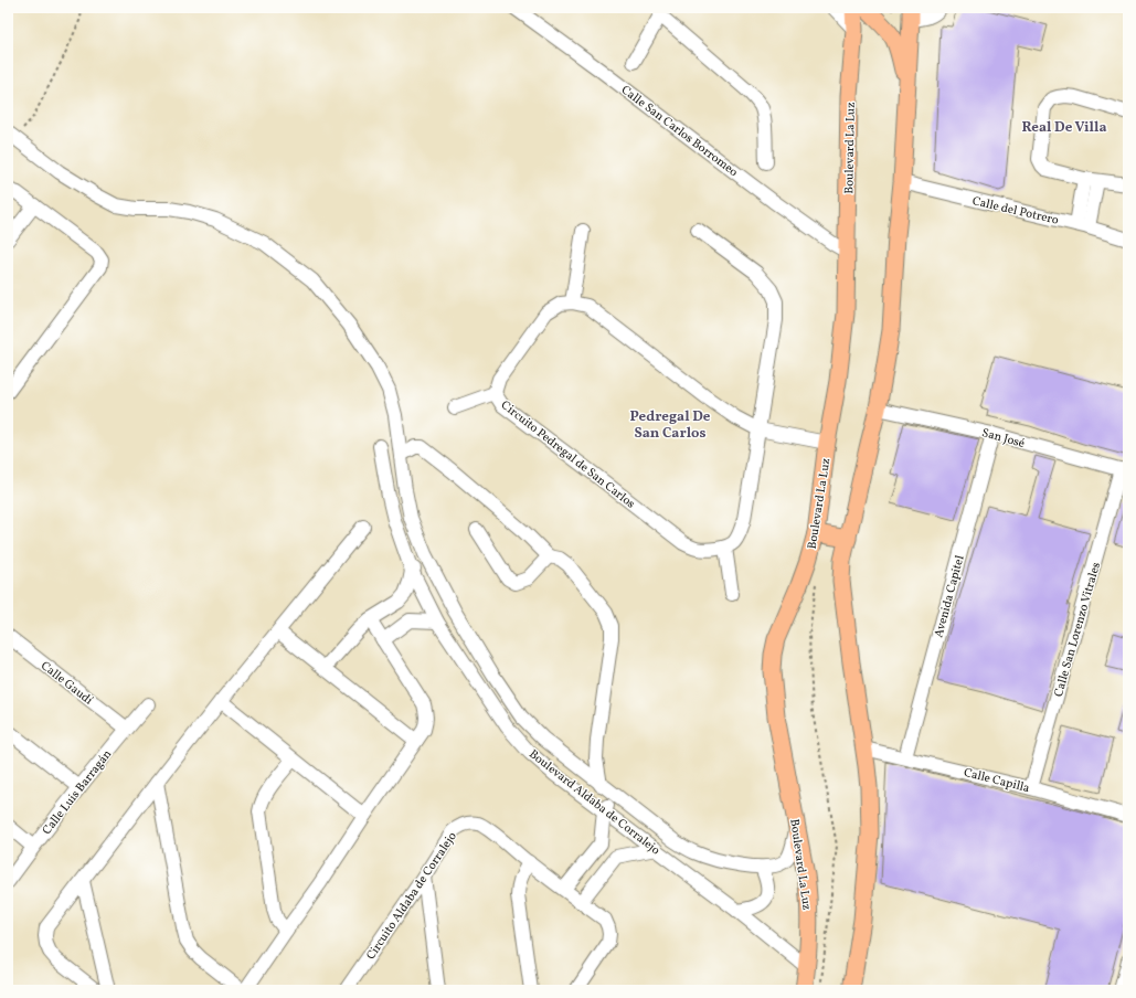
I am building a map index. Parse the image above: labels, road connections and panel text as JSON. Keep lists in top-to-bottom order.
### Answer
{
  "streets": {
    "main road": ["Boulevard La Luz"],
    "street": [
      "Calle San Carlos Borromeo",
      "Calle del Potrero",
      "San José",
      "Circuito Pedregal de San Carlos",
      "Avenida Capitel",
      "Calle San Lorenzo Vitrales",
      "Calle Gaudí",
      "Calle Capilla",
      "Calle Luis Barragán",
      "Boulevard Aldaba de Corralejo",
      "Circuito Aldaba de Corralejo"
    ]
  },
  "crossings": [
    ["Calle San Carlos Borromeo", "Boulevard La Luz"],
    ["Boulevard La Luz", "Boulevard Aldaba de Corralejo"],
    ["San José", "Avenida Capitel"],
    ["San José", "Calle San Lorenzo Vitrales"],
    ["Avenida Capitel", "Calle Capilla"],
    ["Calle San Lorenzo Vitrales", "Calle Capilla"],
    ["Calle Gaudí", "Calle Luis Barragán"]
  ],
  "districts": ["Real De Villa", "Pedregal De San Carlos"]
}
